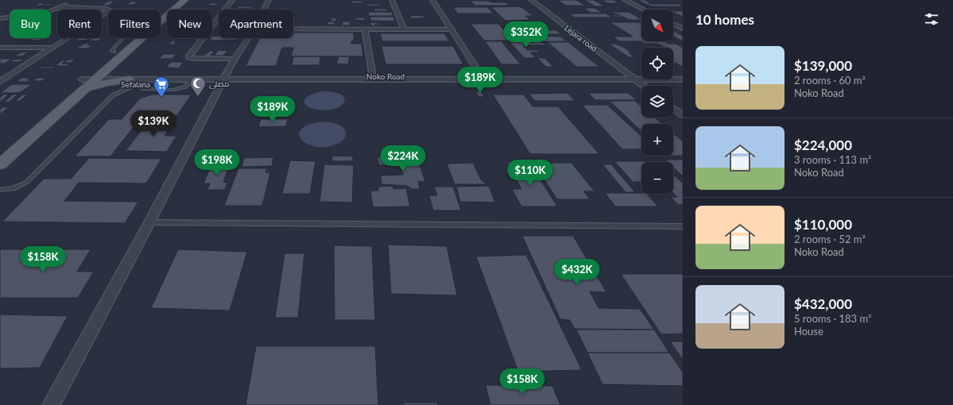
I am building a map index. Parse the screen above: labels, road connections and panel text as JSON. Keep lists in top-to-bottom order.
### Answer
{
  "streets": {
    "street": ["Lejara road", "Noko Road"]
  },
  "crossings": [
    ["Lejara road", "Noko Road"]
  ],
  "places": {
    "mosque": ["مصلى"],
    "supermarket": ["Sefalana"]
  },
  "north": "bottom right",
  "page": {
    "heading": "10 homes",
    "map_buttons": ["+", "−"],
    "chip": [
      "Buy",
      "Rent",
      "Filters",
      "New",
      "Apartment"
    ],
    "price": [
      "$352K",
      "$189K",
      "$189K",
      "$139K",
      "$224K",
      "$198K",
      "$110K",
      "$158K",
      "$432K",
      "$158K"
    ],
    "list": [
      {
        "name": "$139,000",
        "note": "2 rooms · 60 m² · Noko Road"
      },
      {
        "name": "$224,000",
        "note": "3 rooms · 113 m² · Noko Road"
      },
      {
        "name": "$110,000",
        "note": "2 rooms · 52 m² · Noko Road"
      },
      {
        "name": "$432,000",
        "note": "5 rooms · 183 m² · House"
      }
    ]
  }
}
